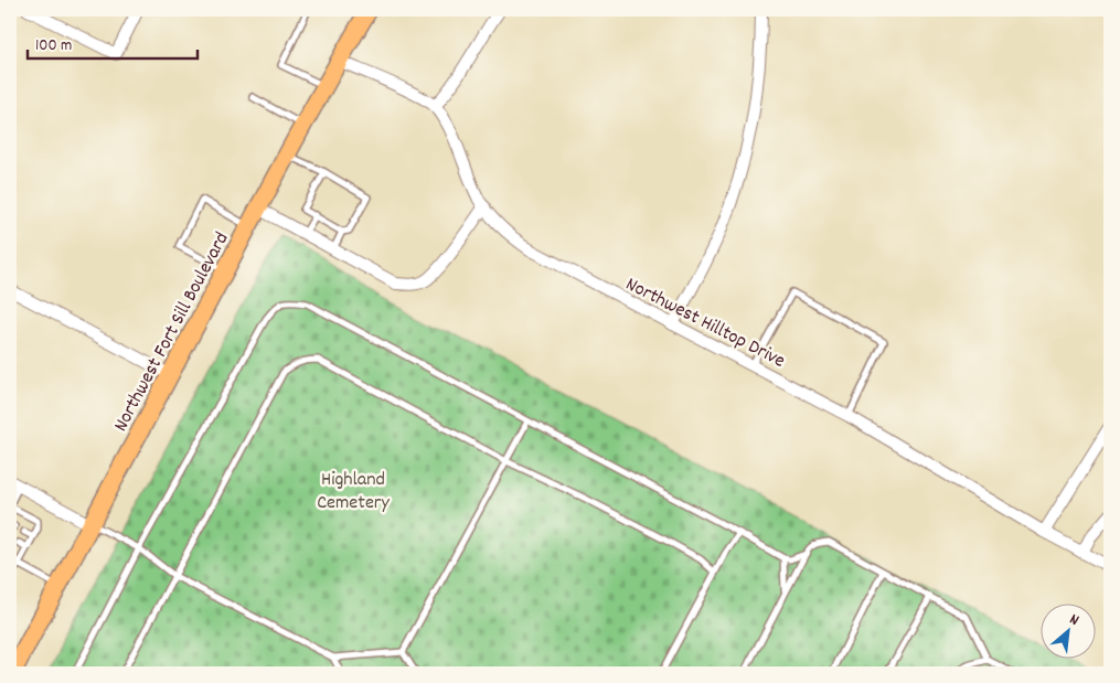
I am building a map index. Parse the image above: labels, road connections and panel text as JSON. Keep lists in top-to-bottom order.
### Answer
{
  "streets": {
    "main road": ["Northwest Fort Sill Boulevard"],
    "street": ["Northwest Hilltop Drive"]
  },
  "crossings": [
    ["Northwest Hilltop Drive", "Northwest Fort Sill Boulevard"]
  ],
  "parks": ["Highland Cemetery"],
  "scale_bar": "100 m",
  "north": "top right"
}
